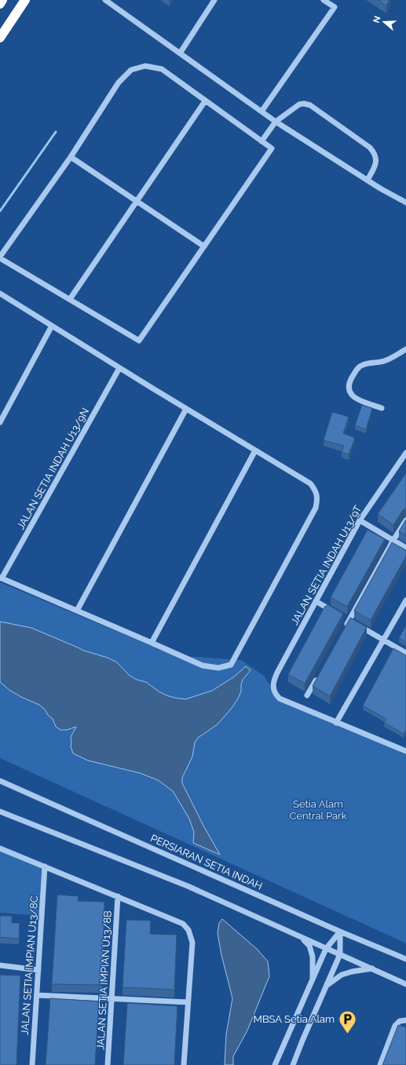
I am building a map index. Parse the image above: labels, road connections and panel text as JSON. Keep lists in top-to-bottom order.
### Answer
{
  "streets": {
    "street": [
      "JALAN SETIA INDAH U13/9N",
      "JALAN SETIA INDAH U13/9T",
      "PERSIARAN SETIA INDAH",
      "JALAN SETIA IMPIAN U13/8C",
      "JALAN SETIA IMPIAN U13/8B"
    ]
  },
  "parks": ["Setia Alam Central Park"],
  "places": {
    "parking": ["MBSA Setia Alam"]
  },
  "north": "left"
}
